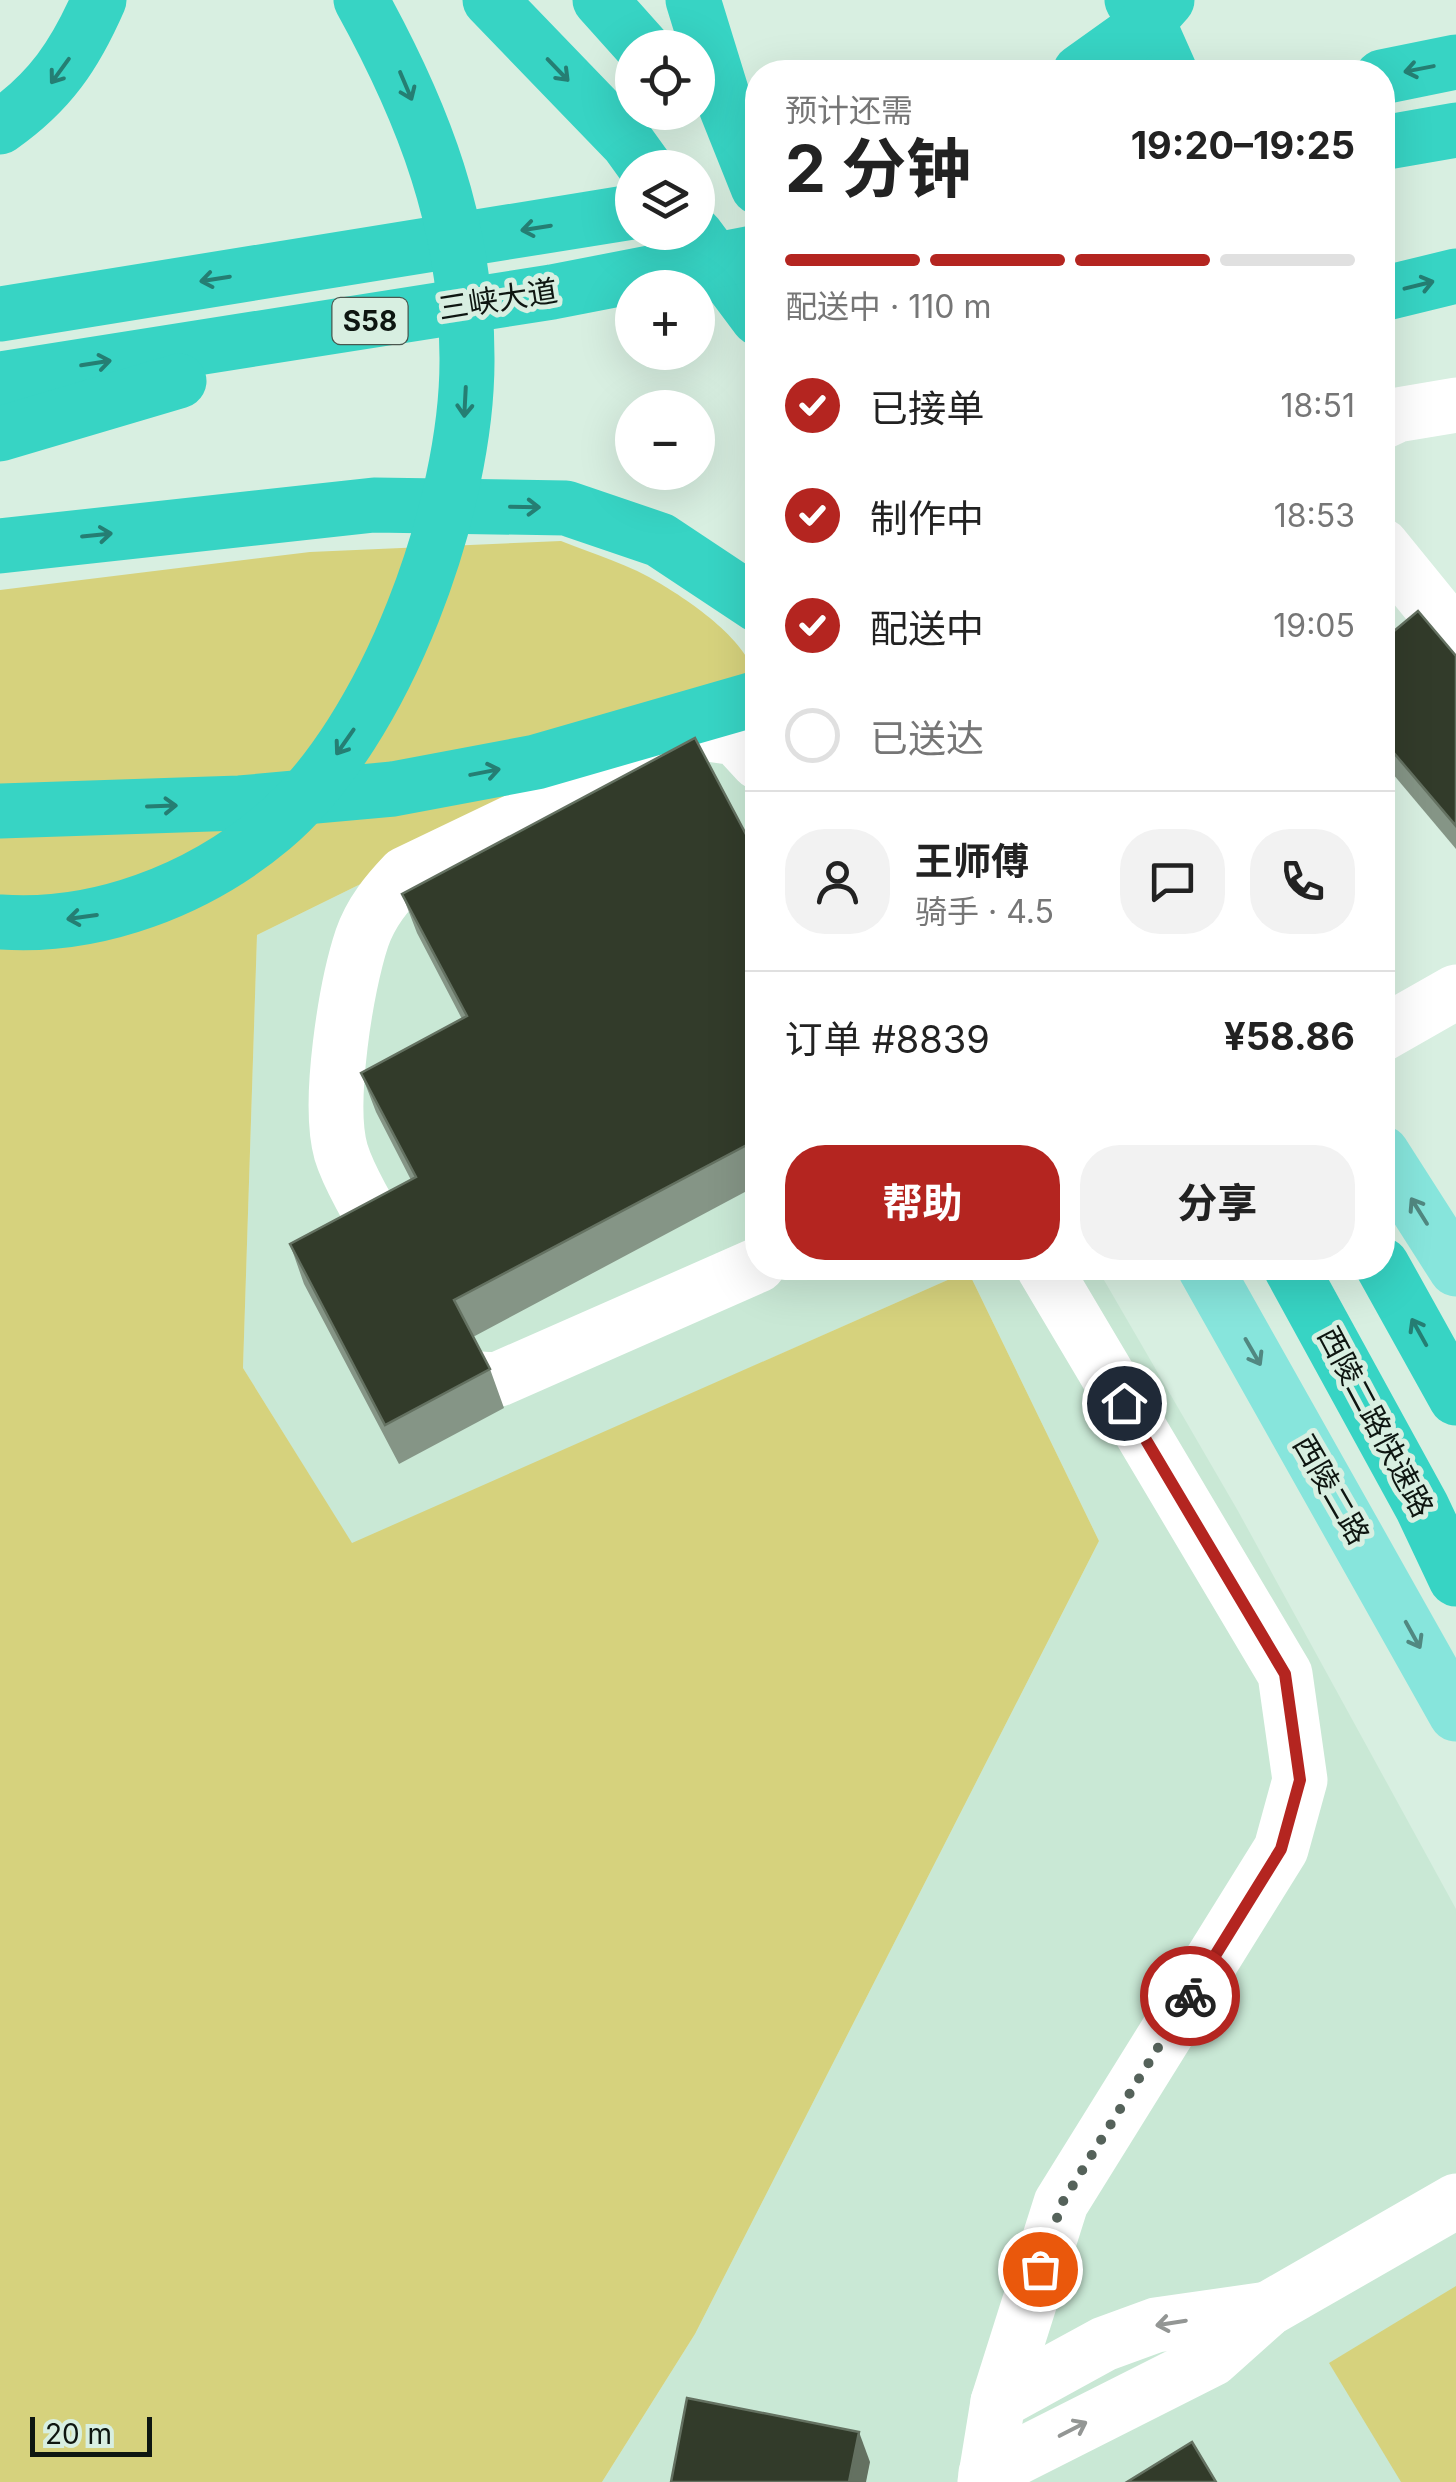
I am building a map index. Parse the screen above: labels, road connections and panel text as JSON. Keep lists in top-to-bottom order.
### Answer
{
  "streets": {
    "highway": ["三峡大道", "S58", "西陵二路快速路"],
    "main road": ["西陵二路"]
  },
  "one_way": ["西陵二路"],
  "scale_bar": "20 m",
  "page": {
    "map_buttons": ["+", "−"],
    "heading": ["2 分钟", "预计还需", "19:20–19:25"],
    "panel": [
      "王师傅",
      "骑手 · 4.5",
      "订单 #8839",
      "¥58.86"
    ],
    "bar": "配送中 · 110 m",
    "list": [
      ["已接单", "18:51"],
      ["制作中", "18:53"],
      ["配送中", "19:05"],
      "已送达"
    ],
    "buttons": ["帮助", "分享"],
    "scale": "20 m"
  }
}
